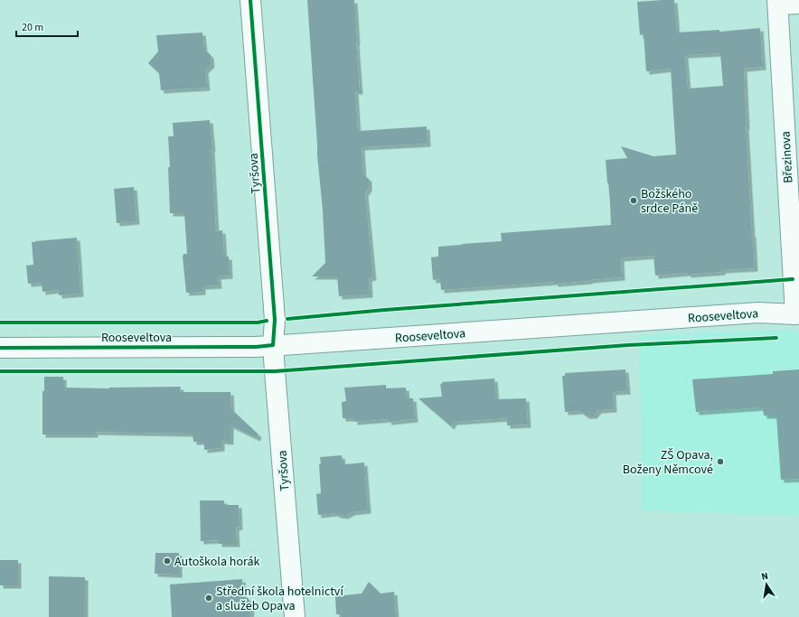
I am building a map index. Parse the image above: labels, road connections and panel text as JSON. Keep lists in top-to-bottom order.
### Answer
{
  "streets": {
    "street": ["Březinova", "Tyršova", "Rooseveltova"]
  },
  "crossings": [
    ["Březinova", "Rooseveltova"],
    ["Tyršova", "Rooseveltova"]
  ],
  "places": [
    "Božského srdce Páně",
    "ZŠ Opava, Boženy Němcové",
    "Autoškola horák",
    "Střední škola hotelnictví a služeb Opava"
  ],
  "scale_bar": "20 m",
  "north": "top"
}
